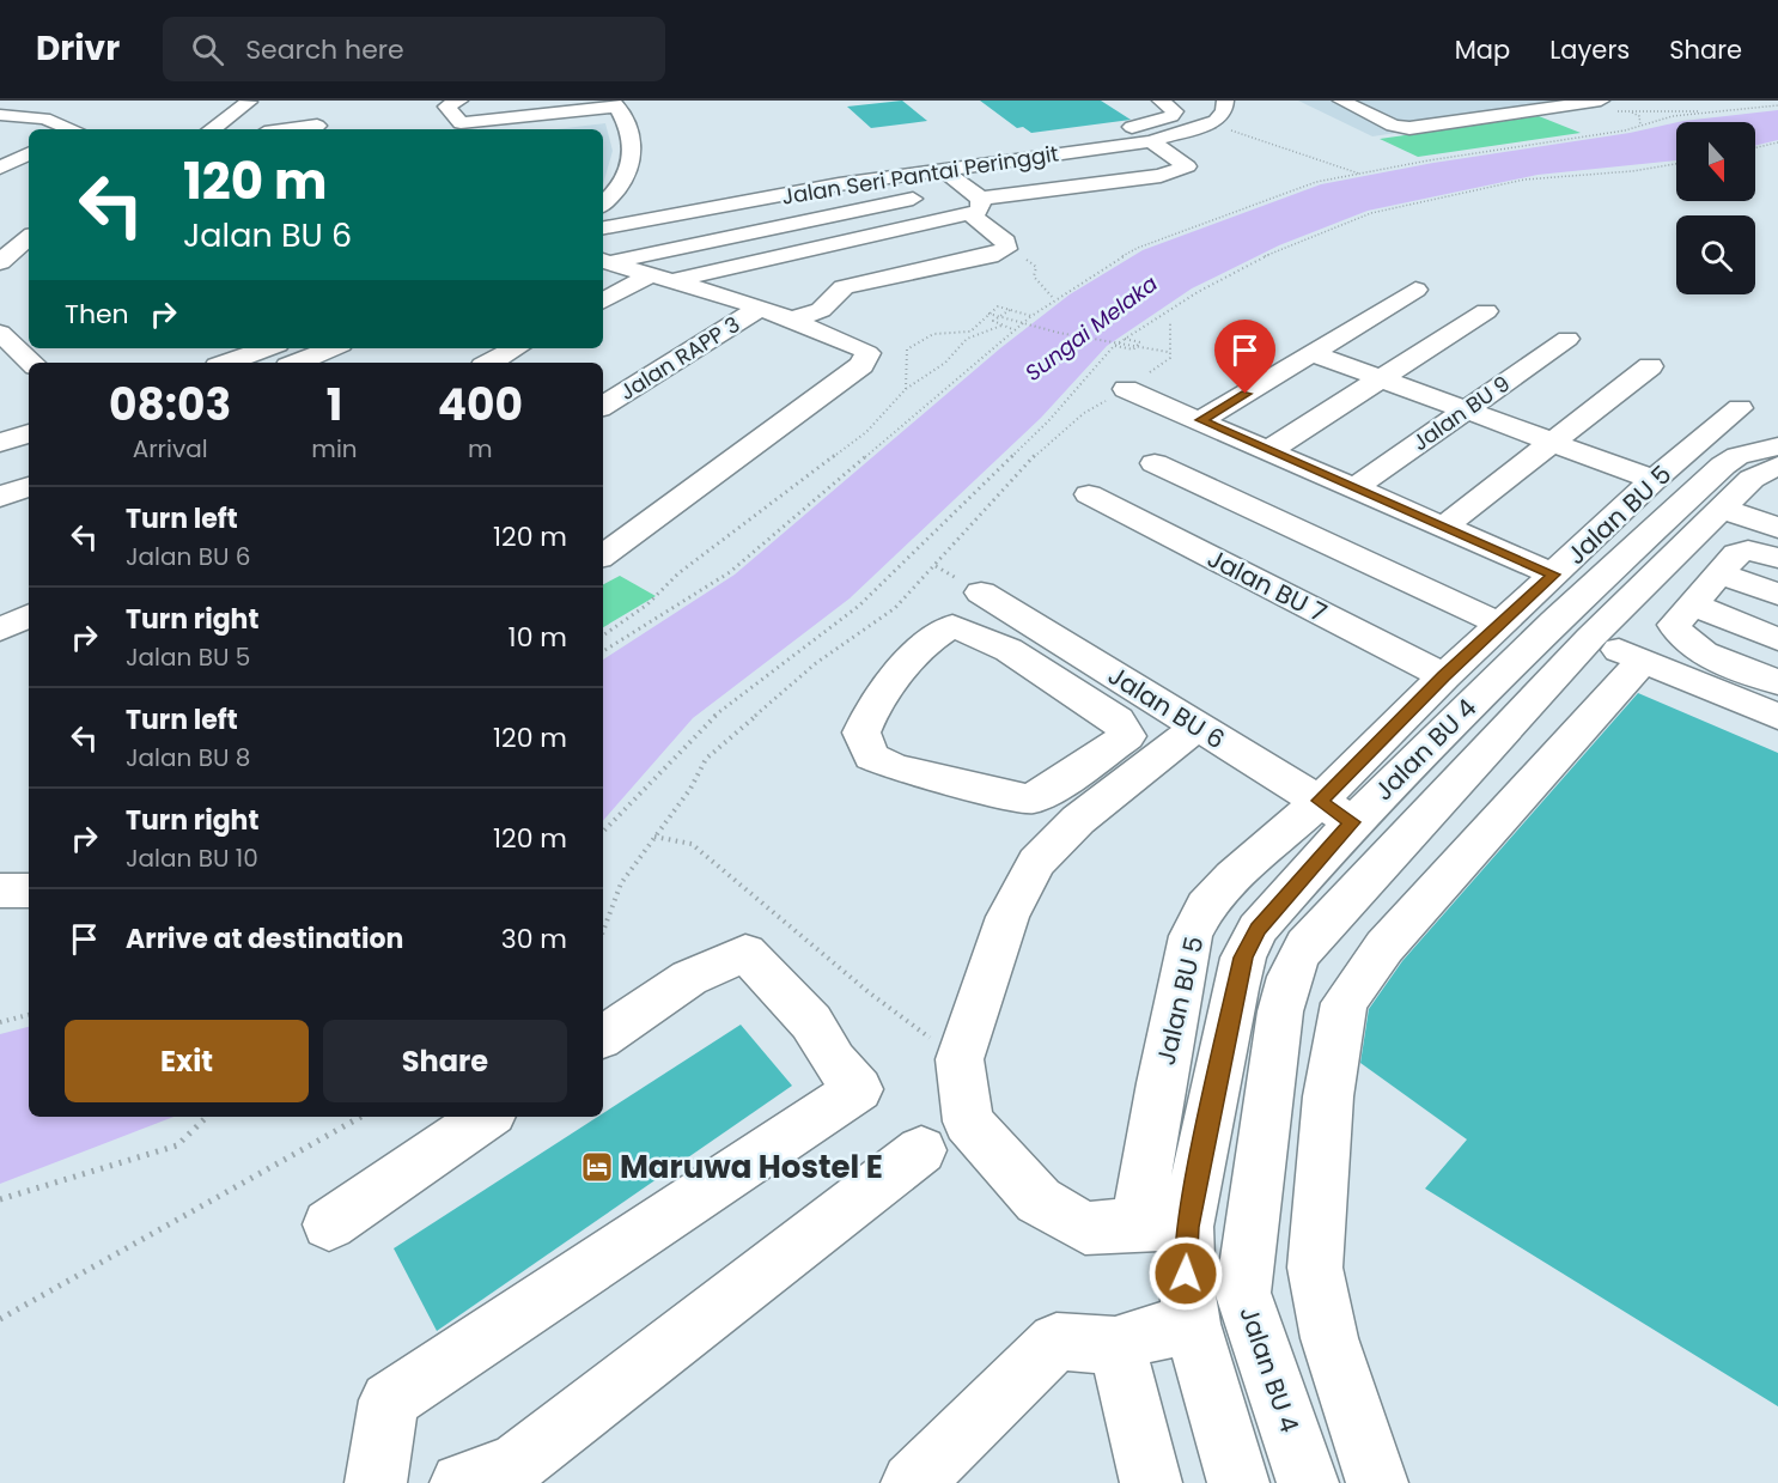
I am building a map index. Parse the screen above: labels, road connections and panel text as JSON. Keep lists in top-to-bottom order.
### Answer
{
  "streets": {
    "street": [
      "Jalan Seri Pantai Peringgit",
      "Jalan RAPP 3",
      "Jalan BU 9",
      "Jalan BU 5",
      "Jalan BU 7",
      "Jalan BU 6",
      "Jalan BU 4"
    ]
  },
  "crossings": [
    ["Jalan BU 5", "Jalan BU 7"],
    ["Jalan BU 5", "Jalan BU 6"],
    ["Jalan BU 5", "Jalan BU 4"],
    ["Jalan BU 6", "Jalan BU 4"]
  ],
  "water": ["Sungai Melaka"],
  "places": {
    "hotel": ["Maruwa Hostel E"]
  },
  "north": "bottom",
  "page": {
    "header": "Drivr",
    "search": "Search here",
    "nav": ["Map", "Layers", "Share"],
    "turn": ["120 m", "Jalan BU 6"],
    "then": "Then",
    "eta": [
      "08:03",
      "Arrival",
      "1",
      "min",
      "400",
      "m"
    ],
    "list": [
      {
        "name": "Turn left",
        "note": "Jalan BU 6",
        "value": "120 m"
      },
      {
        "name": "Turn right",
        "note": "Jalan BU 5",
        "value": "10 m"
      },
      {
        "name": "Turn left",
        "note": "Jalan BU 8",
        "value": "120 m"
      },
      {
        "name": "Turn right",
        "note": "Jalan BU 10",
        "value": "120 m"
      },
      {
        "name": "Arrive at destination",
        "value": "30 m"
      }
    ],
    "buttons": ["Exit", "Share"]
  }
}
